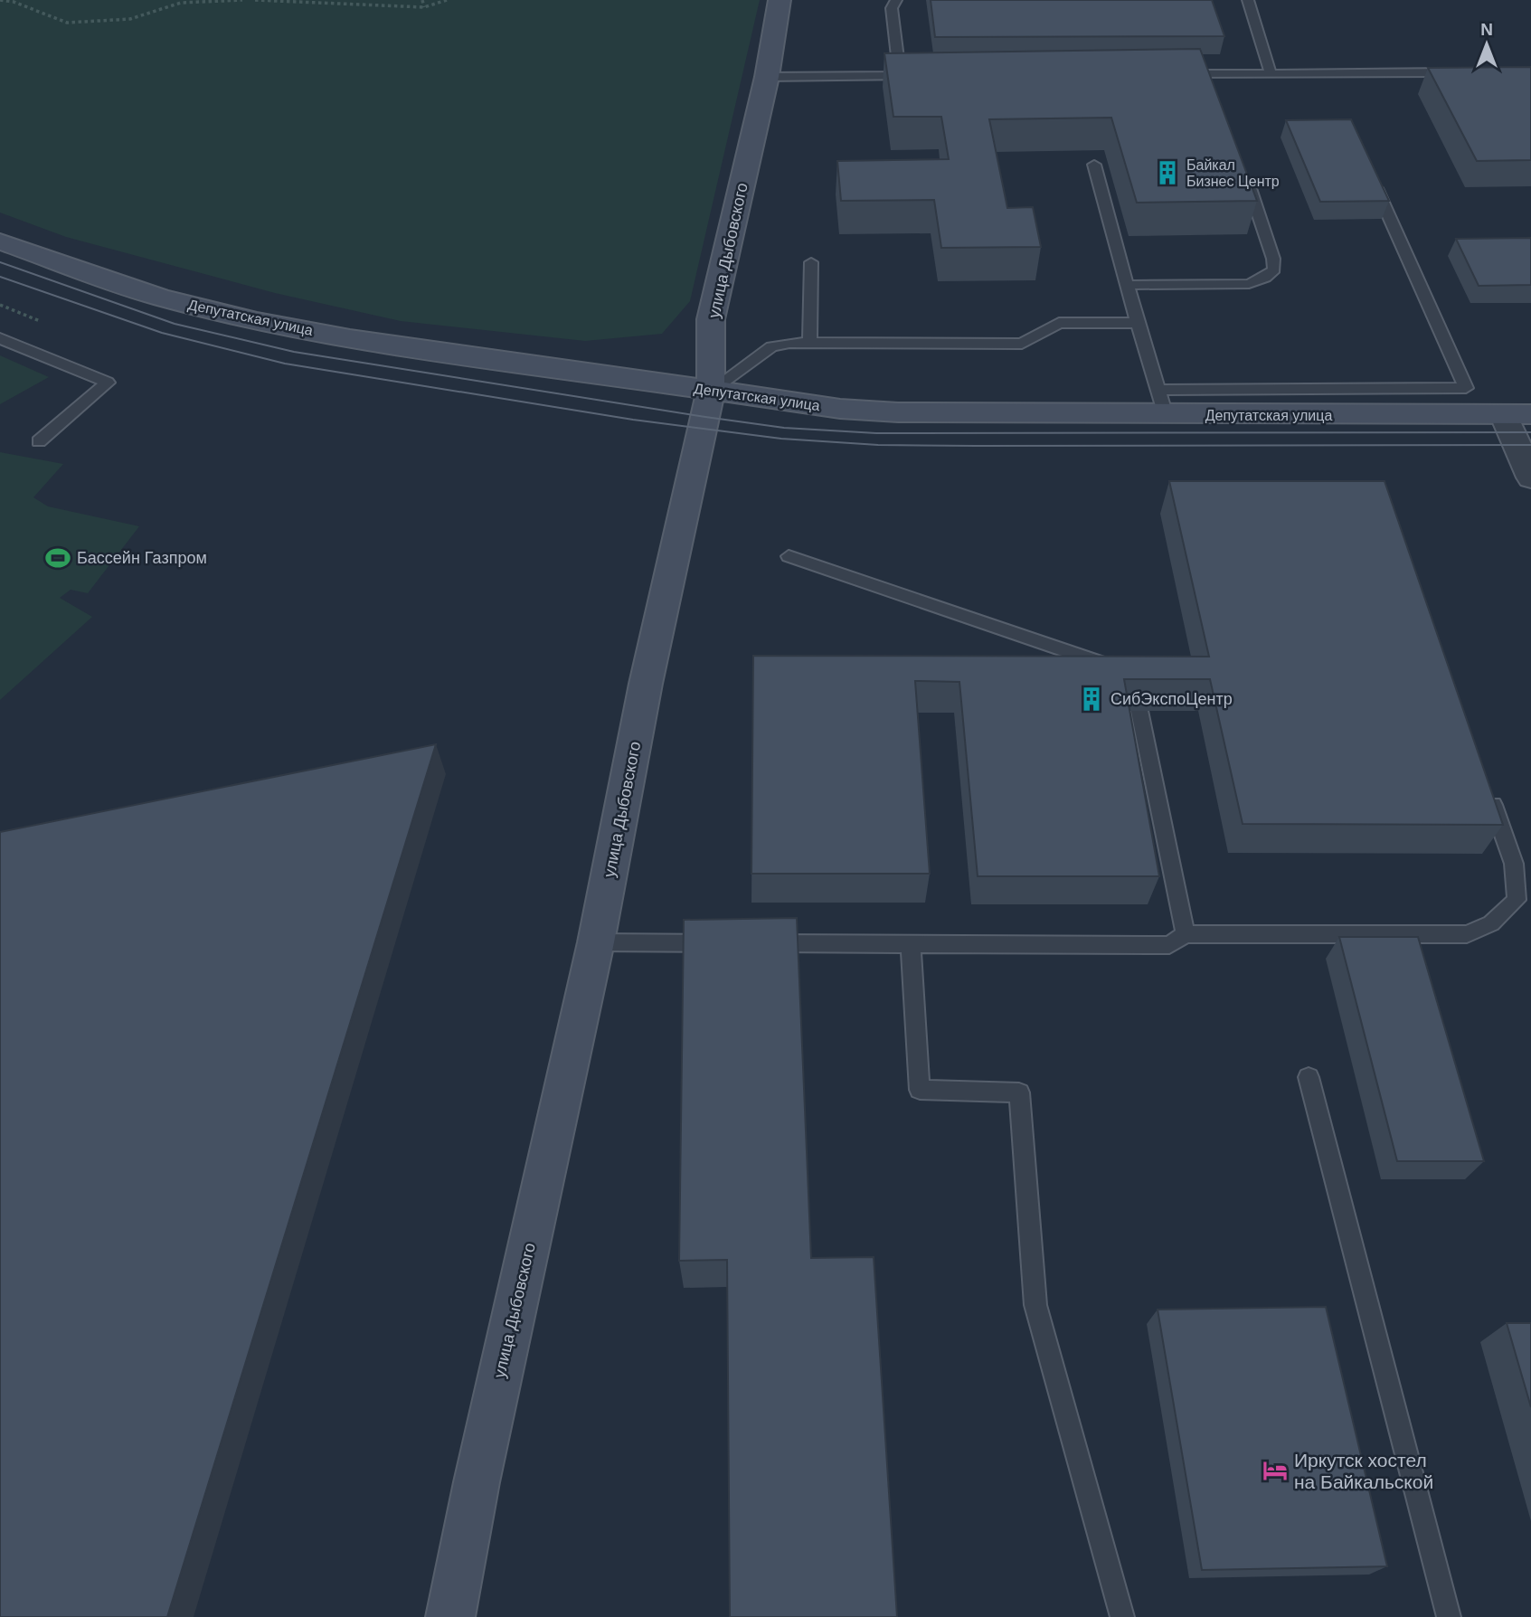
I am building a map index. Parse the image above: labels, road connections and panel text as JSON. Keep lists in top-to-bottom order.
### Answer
{
  "streets": {
    "main road": ["улица Дыбовского", "Депутатская улица"]
  },
  "crossings": [
    ["улица Дыбовского", "Депутатская улица"]
  ],
  "places": {
    "building": ["Байкал Бизнес Центр", "СибЭкспоЦентр"],
    "sports": ["Бассейн Газпром"],
    "hotel": ["Иркутск хостел на Байкальской"]
  },
  "north": "top"
}
